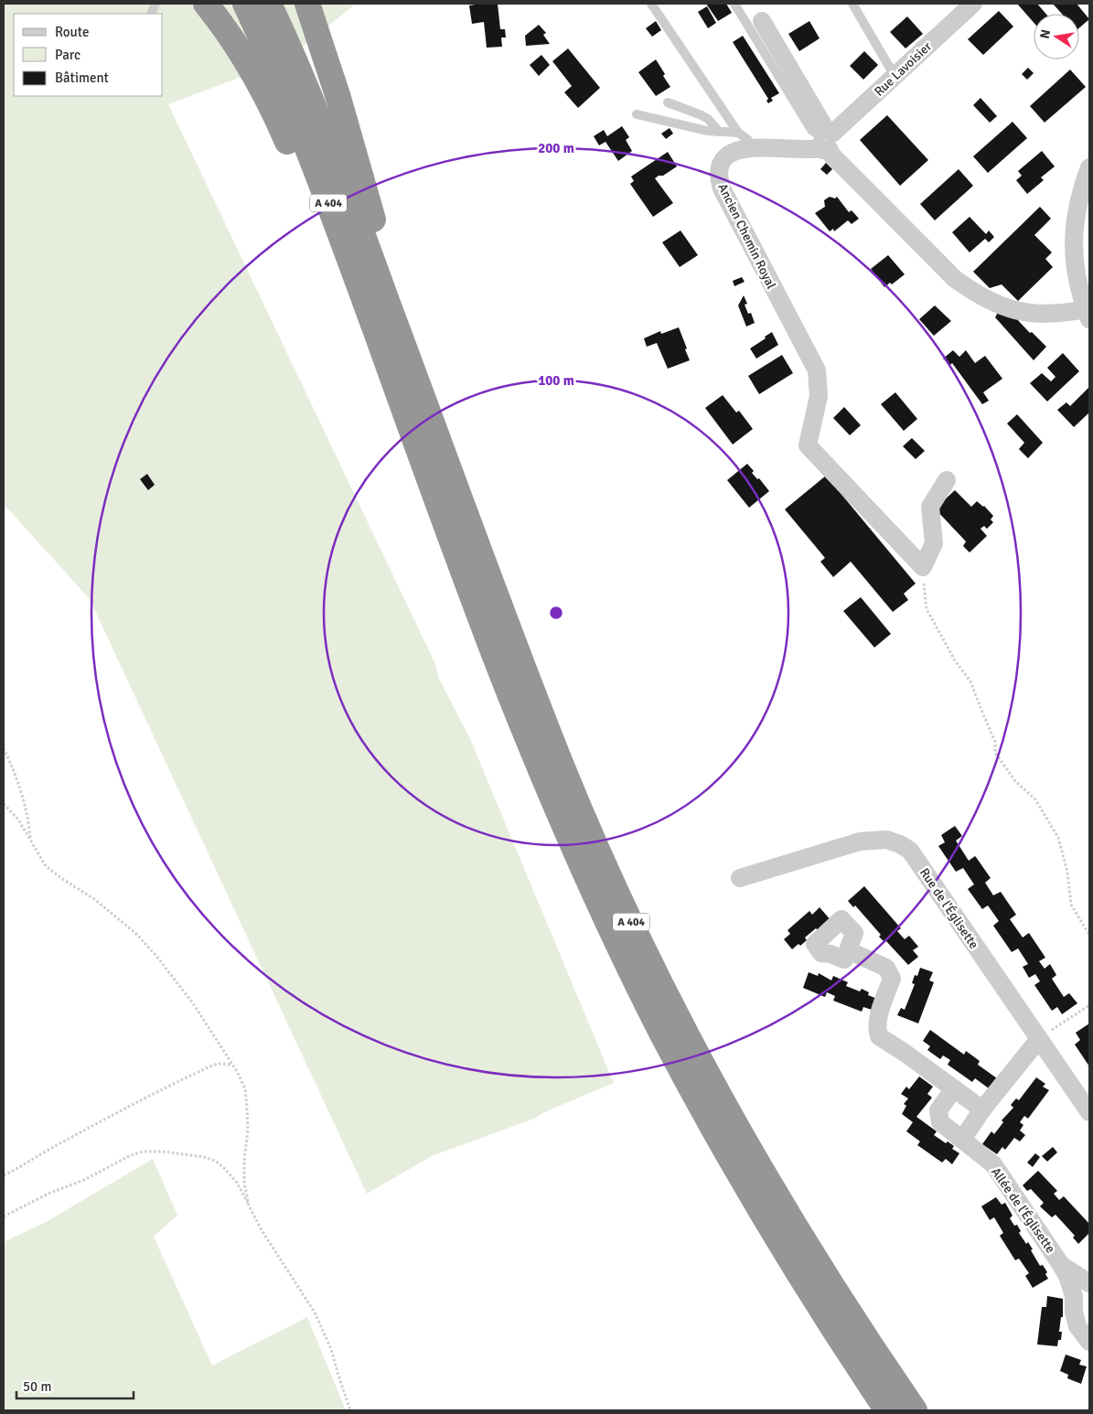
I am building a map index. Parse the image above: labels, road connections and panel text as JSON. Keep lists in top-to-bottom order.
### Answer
{
  "streets": {
    "highway": ["A 404"],
    "street": [
      "Rue Lavoisier",
      "Ancien Chemin Royal",
      "Rue de l'Églisette",
      "Allée de l'Églisette"
    ]
  },
  "crossings": [
    ["Rue Lavoisier", "Ancien Chemin Royal"]
  ],
  "legend": ["Route", "Parc", "Bâtiment"],
  "scale_bar": "50 m",
  "north": "left",
  "rings": ["200 m", "100 m"]
}
